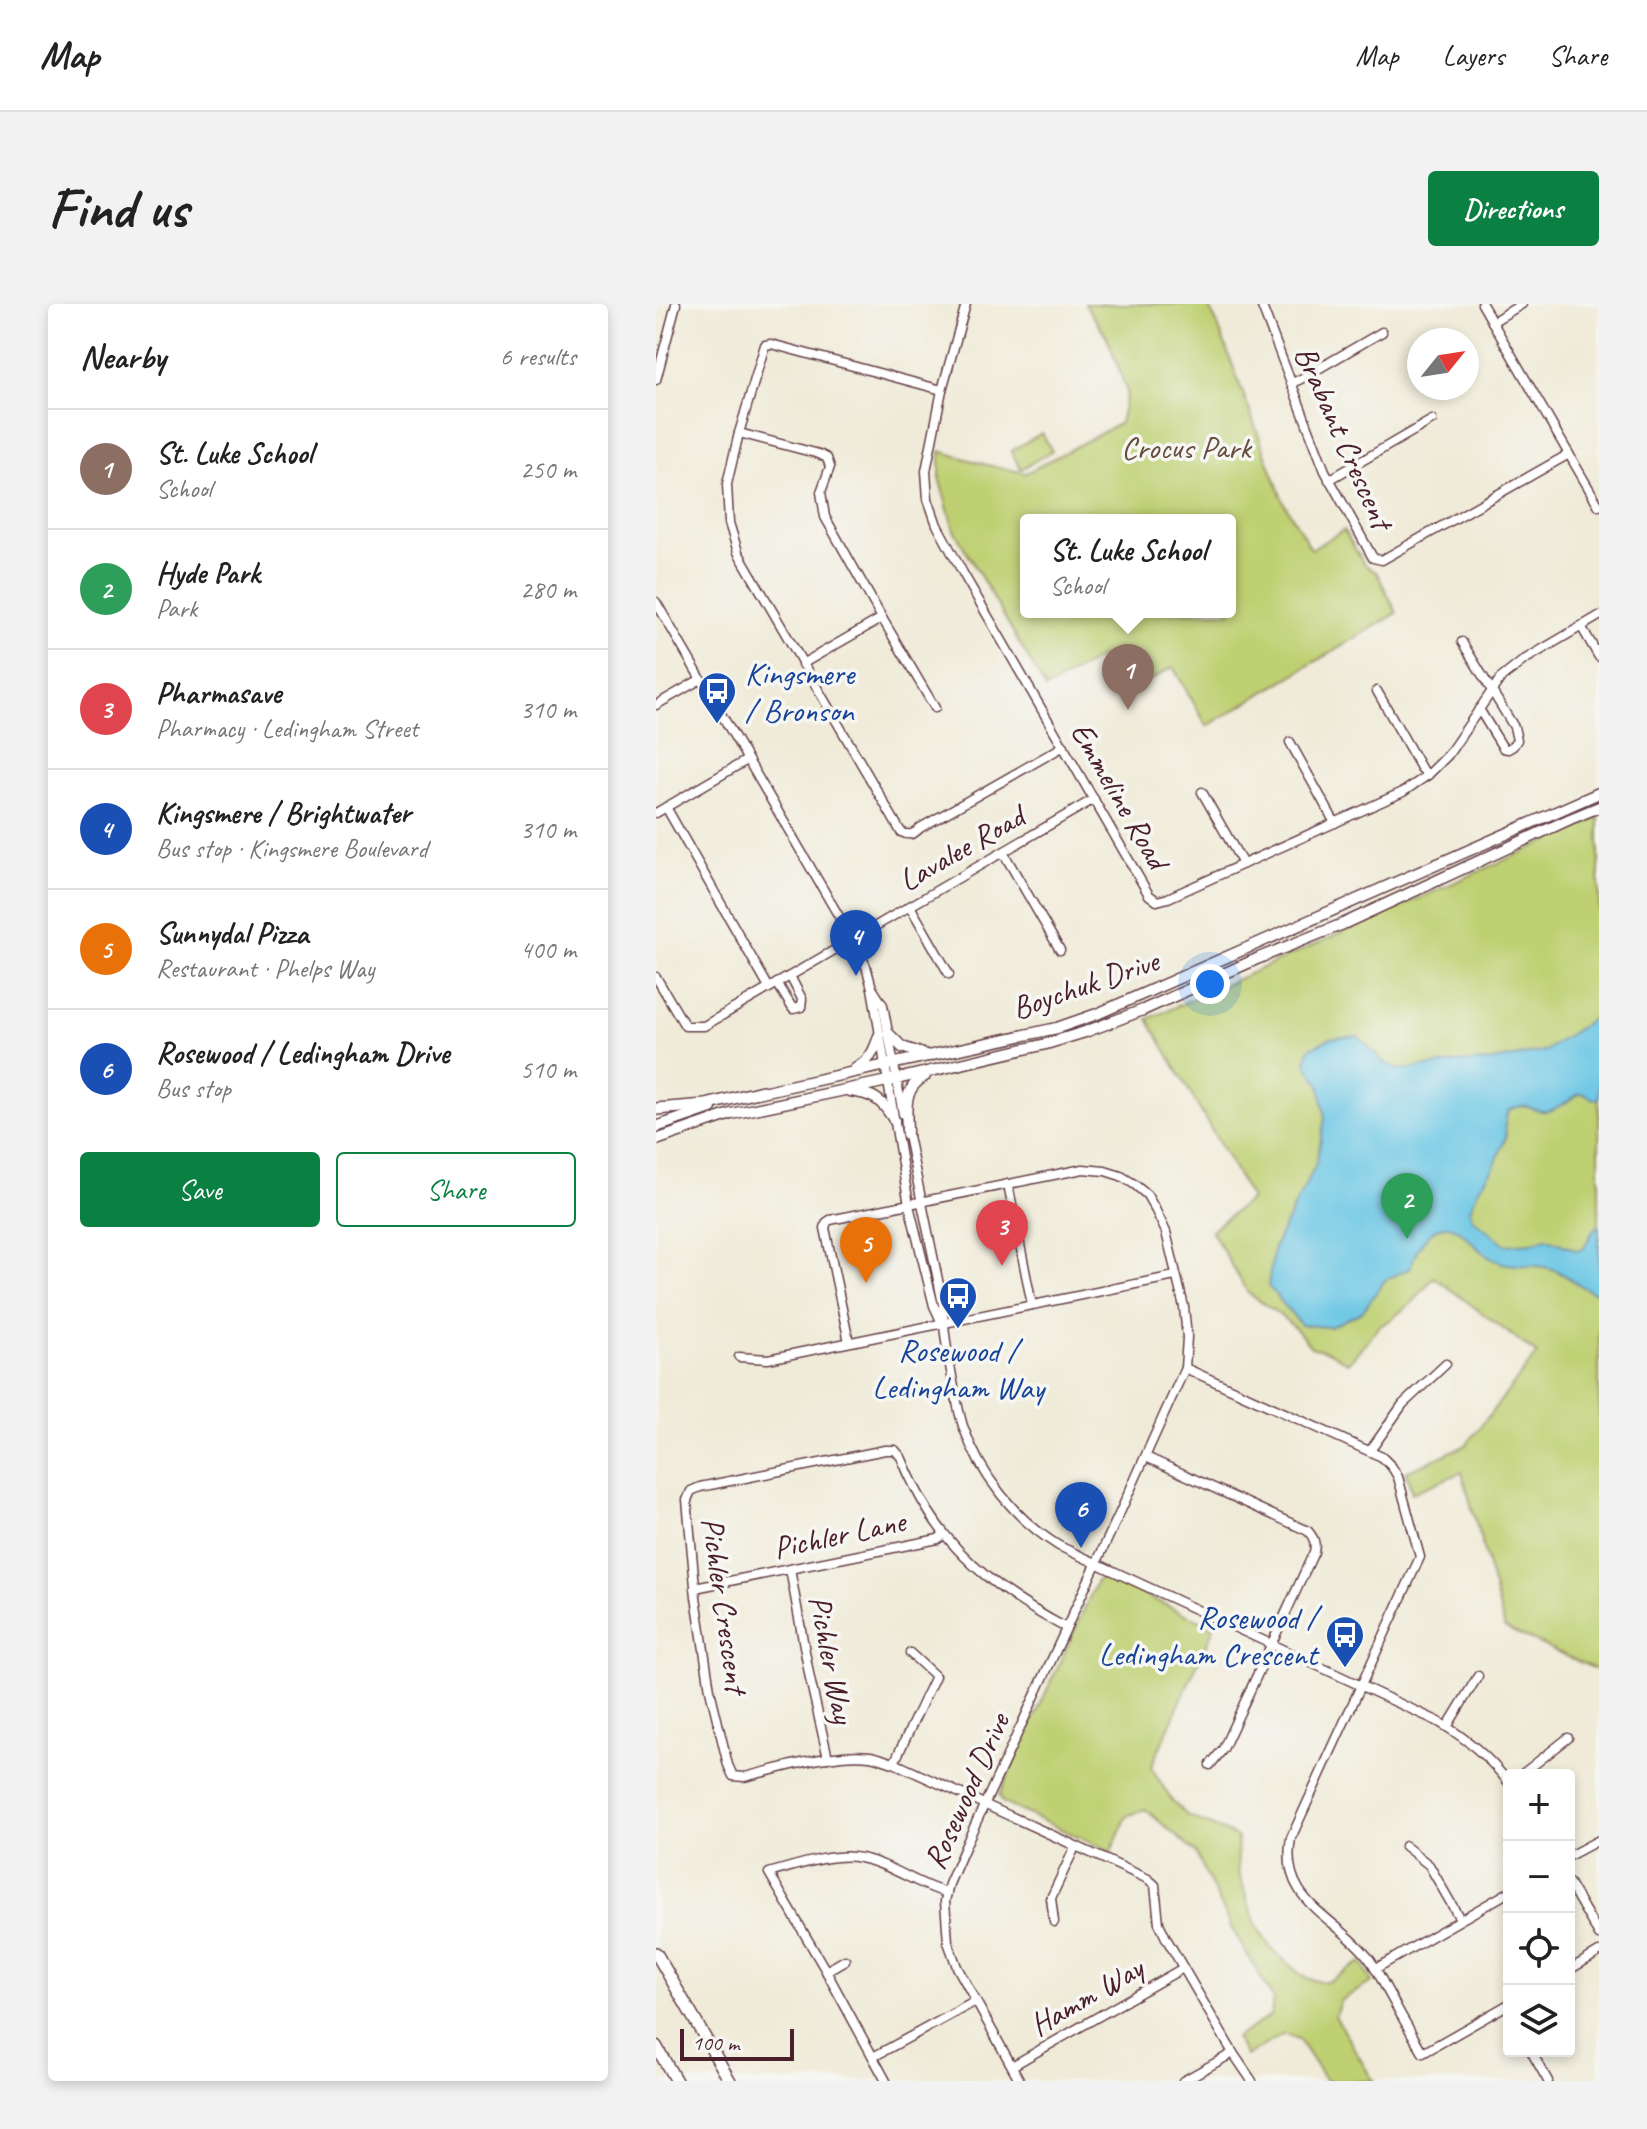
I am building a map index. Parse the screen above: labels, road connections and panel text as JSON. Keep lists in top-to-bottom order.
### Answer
{
  "streets": {
    "main road": ["Boychuk Drive"],
    "street": [
      "Brabant Crescent",
      "Emmeline Road",
      "Lavalee Road",
      "Pichler Lane",
      "Pichler Crescent",
      "Pichler Way",
      "Rosewood Drive",
      "Hamm Way"
    ]
  },
  "crossings": [
    ["Emmeline Road", "Lavalee Road"],
    ["Pichler Lane", "Pichler Crescent"],
    ["Pichler Lane", "Pichler Way"],
    ["Pichler Crescent", "Pichler Way"],
    ["Pichler Crescent", "Rosewood Drive"],
    ["Pichler Crescent", "Hamm Way"],
    ["Rosewood Drive", "Hamm Way"]
  ],
  "parks": ["Crocus Park"],
  "places": {
    "bus stop": ["Kingsmere / Bronson", "Rosewood / Ledingham Way", "Rosewood / Ledingham Crescent"]
  },
  "scale_bar": "100 m",
  "north": "top right",
  "page": {
    "header": "Map",
    "nav": ["Map", "Layers", "Share"],
    "buttons": [
      "Directions",
      ["Save", "Share"]
    ],
    "title": "Find us",
    "heading": ["Nearby", "6 results"],
    "list": [
      {
        "mark": "1",
        "name": "St. Luke School",
        "note": "School",
        "value": "250 m"
      },
      {
        "mark": "2",
        "name": "Hyde Park",
        "note": "Park",
        "value": "280 m"
      },
      {
        "mark": "3",
        "name": "Pharmasave",
        "note": "Pharmacy · Ledingham Street",
        "value": "310 m"
      },
      {
        "mark": "4",
        "name": "Kingsmere / Brightwater",
        "note": "Bus stop · Kingsmere Boulevard",
        "value": "310 m"
      },
      {
        "mark": "5",
        "name": "Sunnydal Pizza",
        "note": "Restaurant · Phelps Way",
        "value": "400 m"
      },
      {
        "mark": "6",
        "name": "Rosewood / Ledingham Drive",
        "note": "Bus stop",
        "value": "510 m"
      }
    ],
    "popup": ["St. Luke School", "School"],
    "pins": [
      "1",
      "4",
      "2",
      "3",
      "5",
      "6"
    ],
    "map_buttons": ["+", "−"],
    "scale": "100 m"
  }
}
